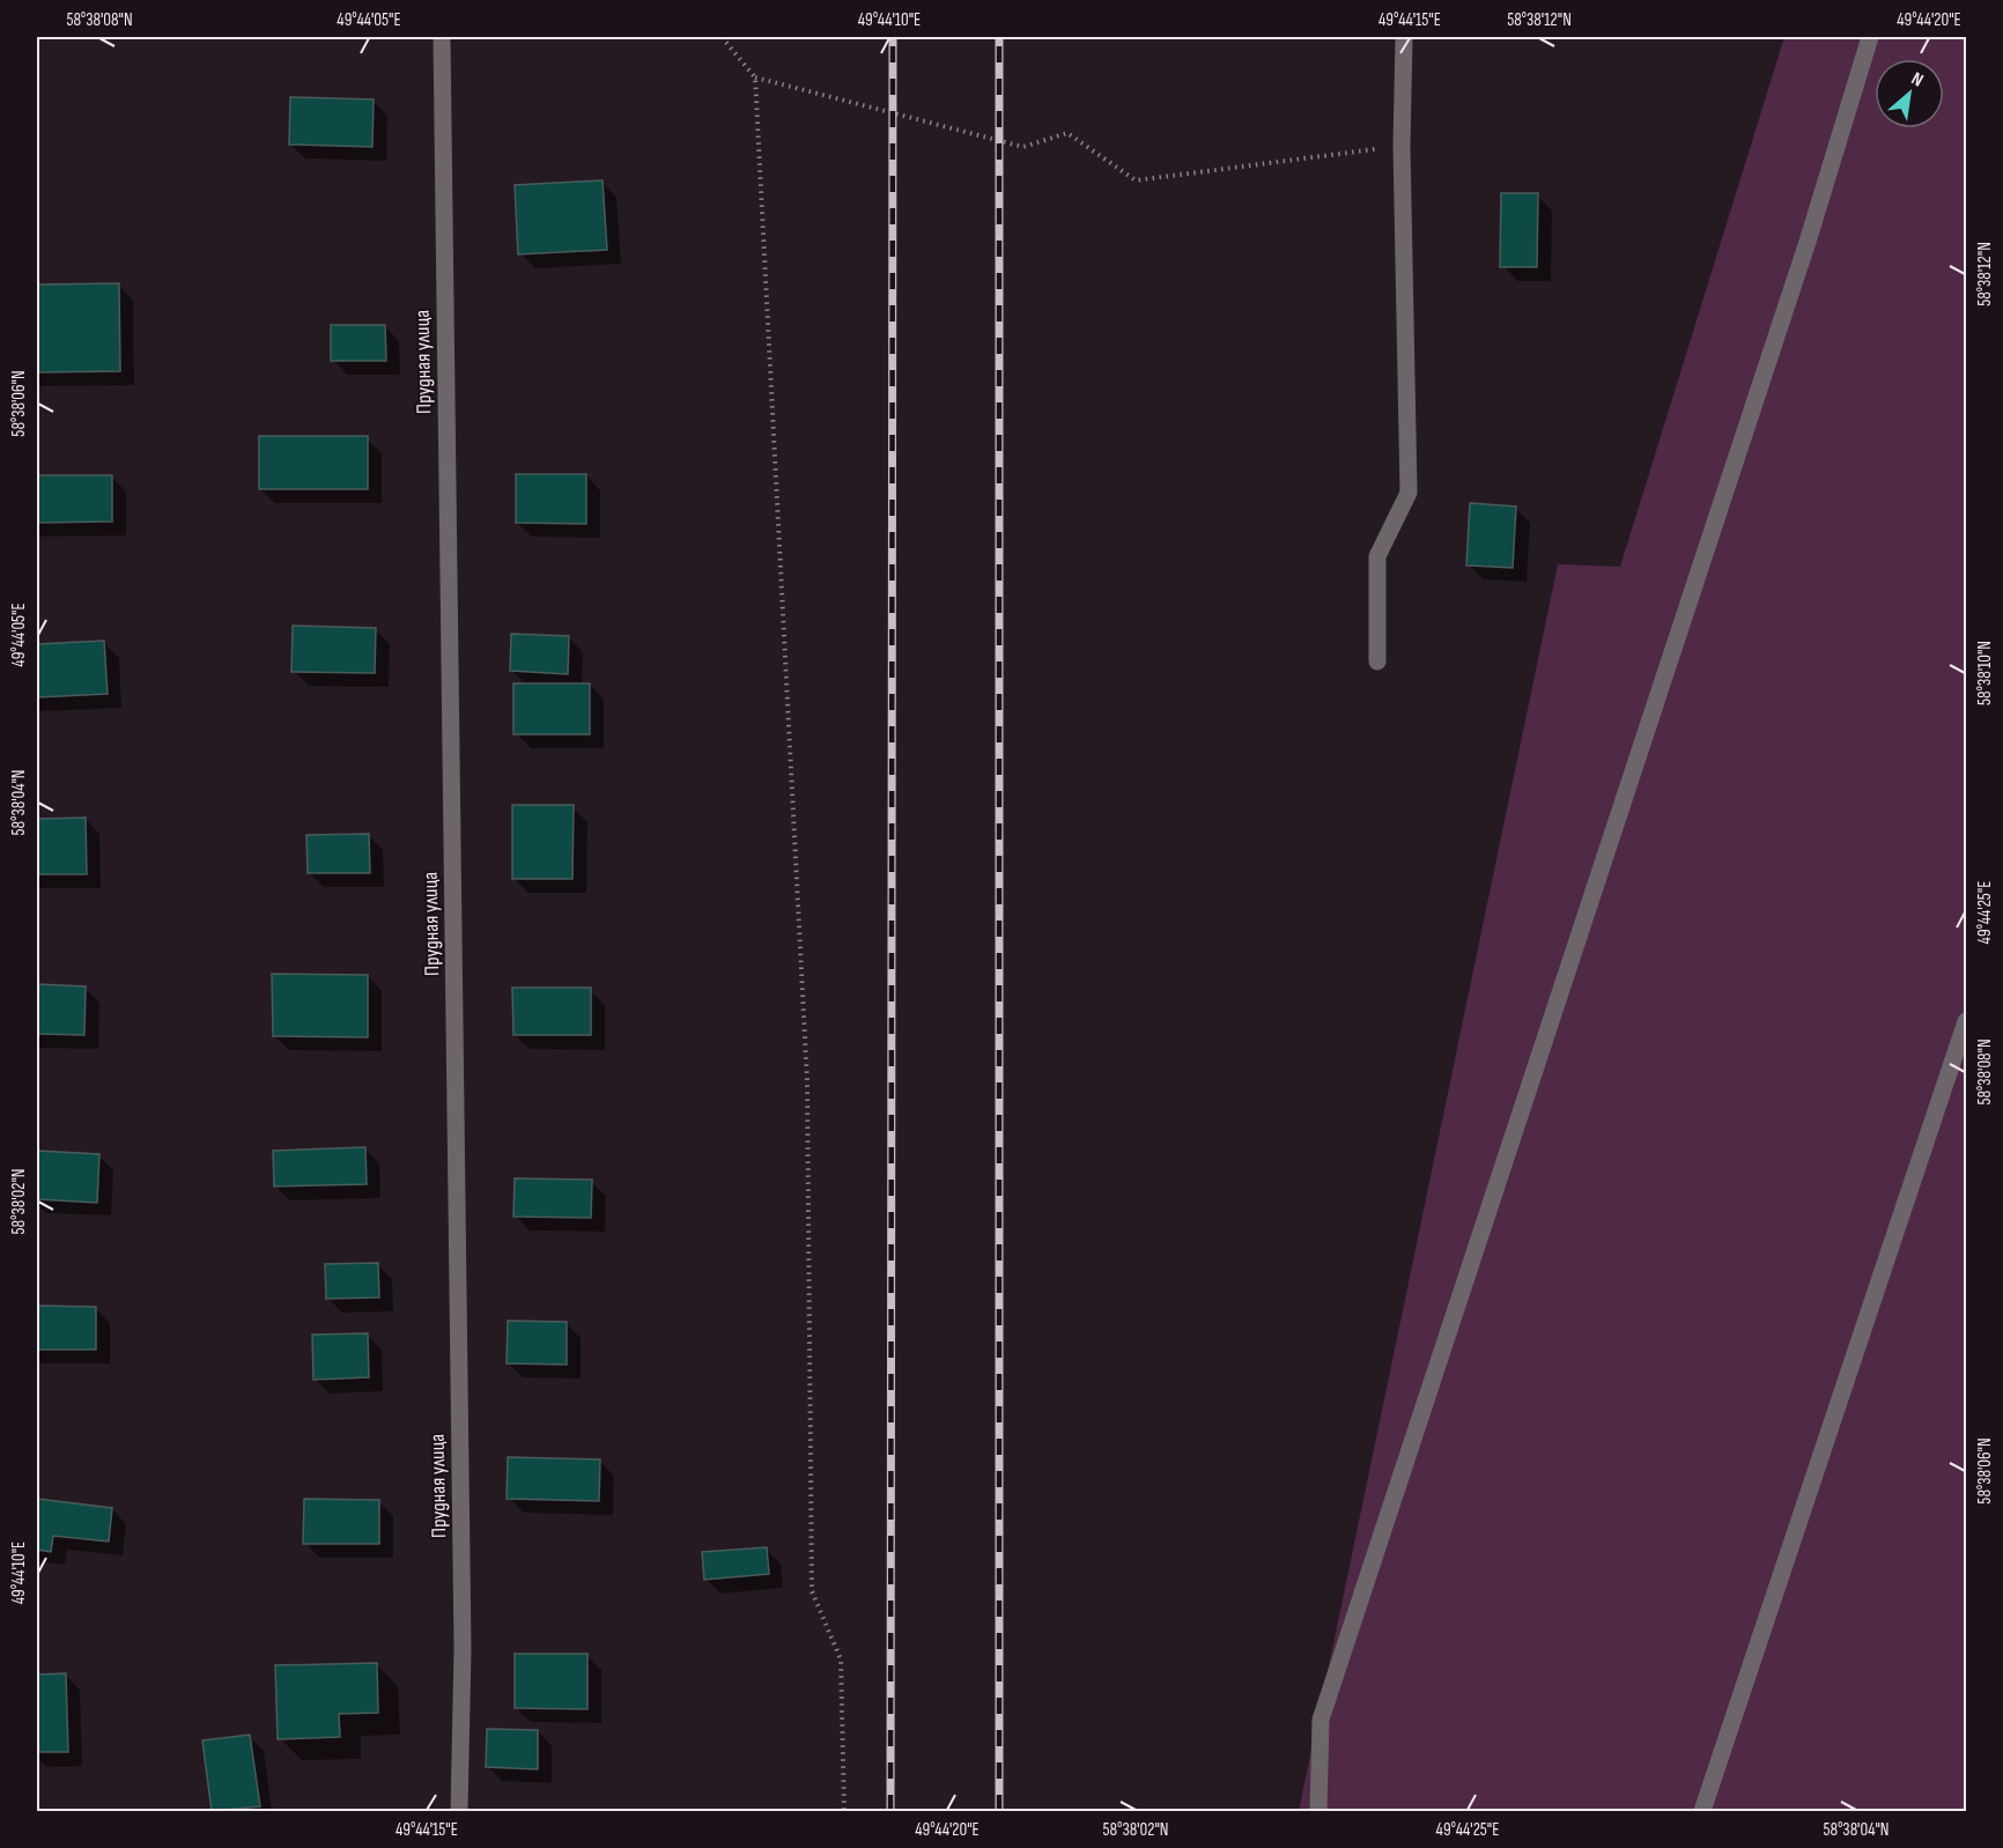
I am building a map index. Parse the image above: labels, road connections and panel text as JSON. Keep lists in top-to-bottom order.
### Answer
{
  "streets": {
    "street": ["Прудная улица"]
  },
  "north": "top right",
  "coordinates": [
    "58°38'08\"N",
    "49°44'05\"E",
    "49°44'10\"E",
    "49°44'15\"E",
    "58°38'12\"N",
    "49°44'20\"E",
    "58°38'06\"N",
    "58°38'10\"N",
    "58°38'04\"N",
    "49°44'25\"E",
    "58°38'02\"N"
  ]
}
